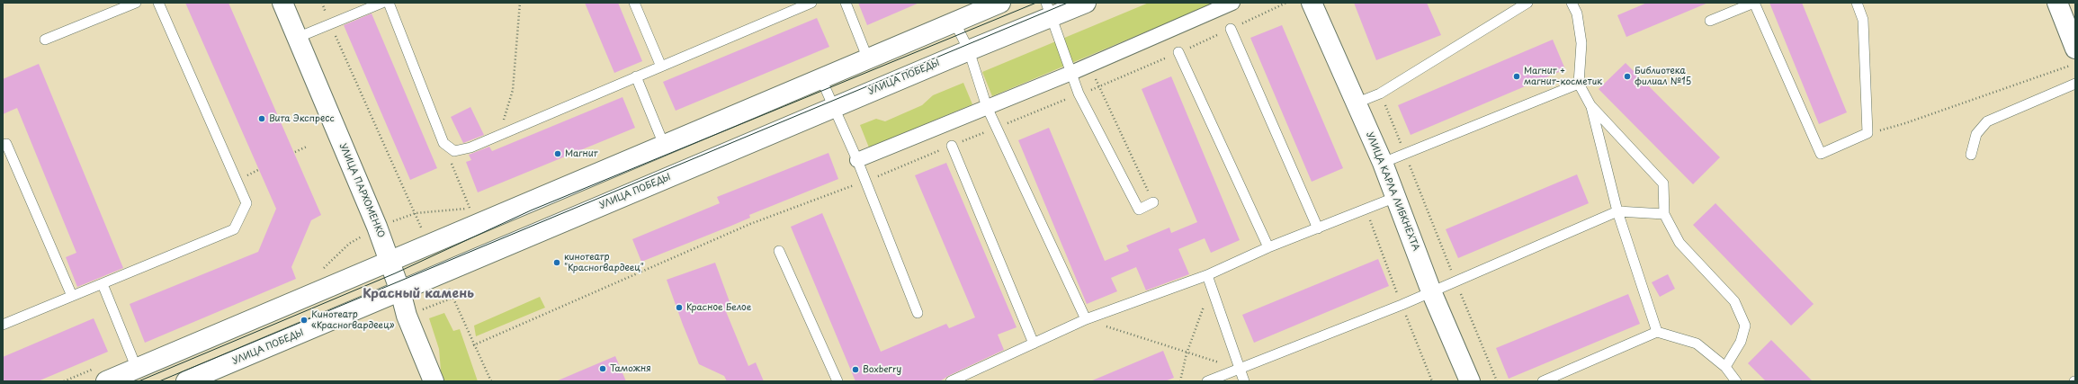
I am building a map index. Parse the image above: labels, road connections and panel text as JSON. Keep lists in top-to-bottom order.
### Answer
{
  "streets": {
    "main road": ["УЛИЦА ПОБЕДЫ", "УЛИЦА ПАРХОМЕНКО", "УЛИЦА КАРЛА ЛИБКНЕХТА"]
  },
  "crossings": [
    ["УЛИЦА ПОБЕДЫ", "УЛИЦА ПАРХОМЕНКО"]
  ],
  "districts": ["Красный камень"],
  "places": [
    "Магнит + магнит-косметик",
    "Библиотека филиал №15",
    "Вита Экспресс",
    "Магнит",
    "кинотеатр \"Красногвардеец\"",
    "Красное Белое",
    "Кинотеатр «Красногвардеец»",
    "Таможня",
    "Boxberry"
  ]
}
